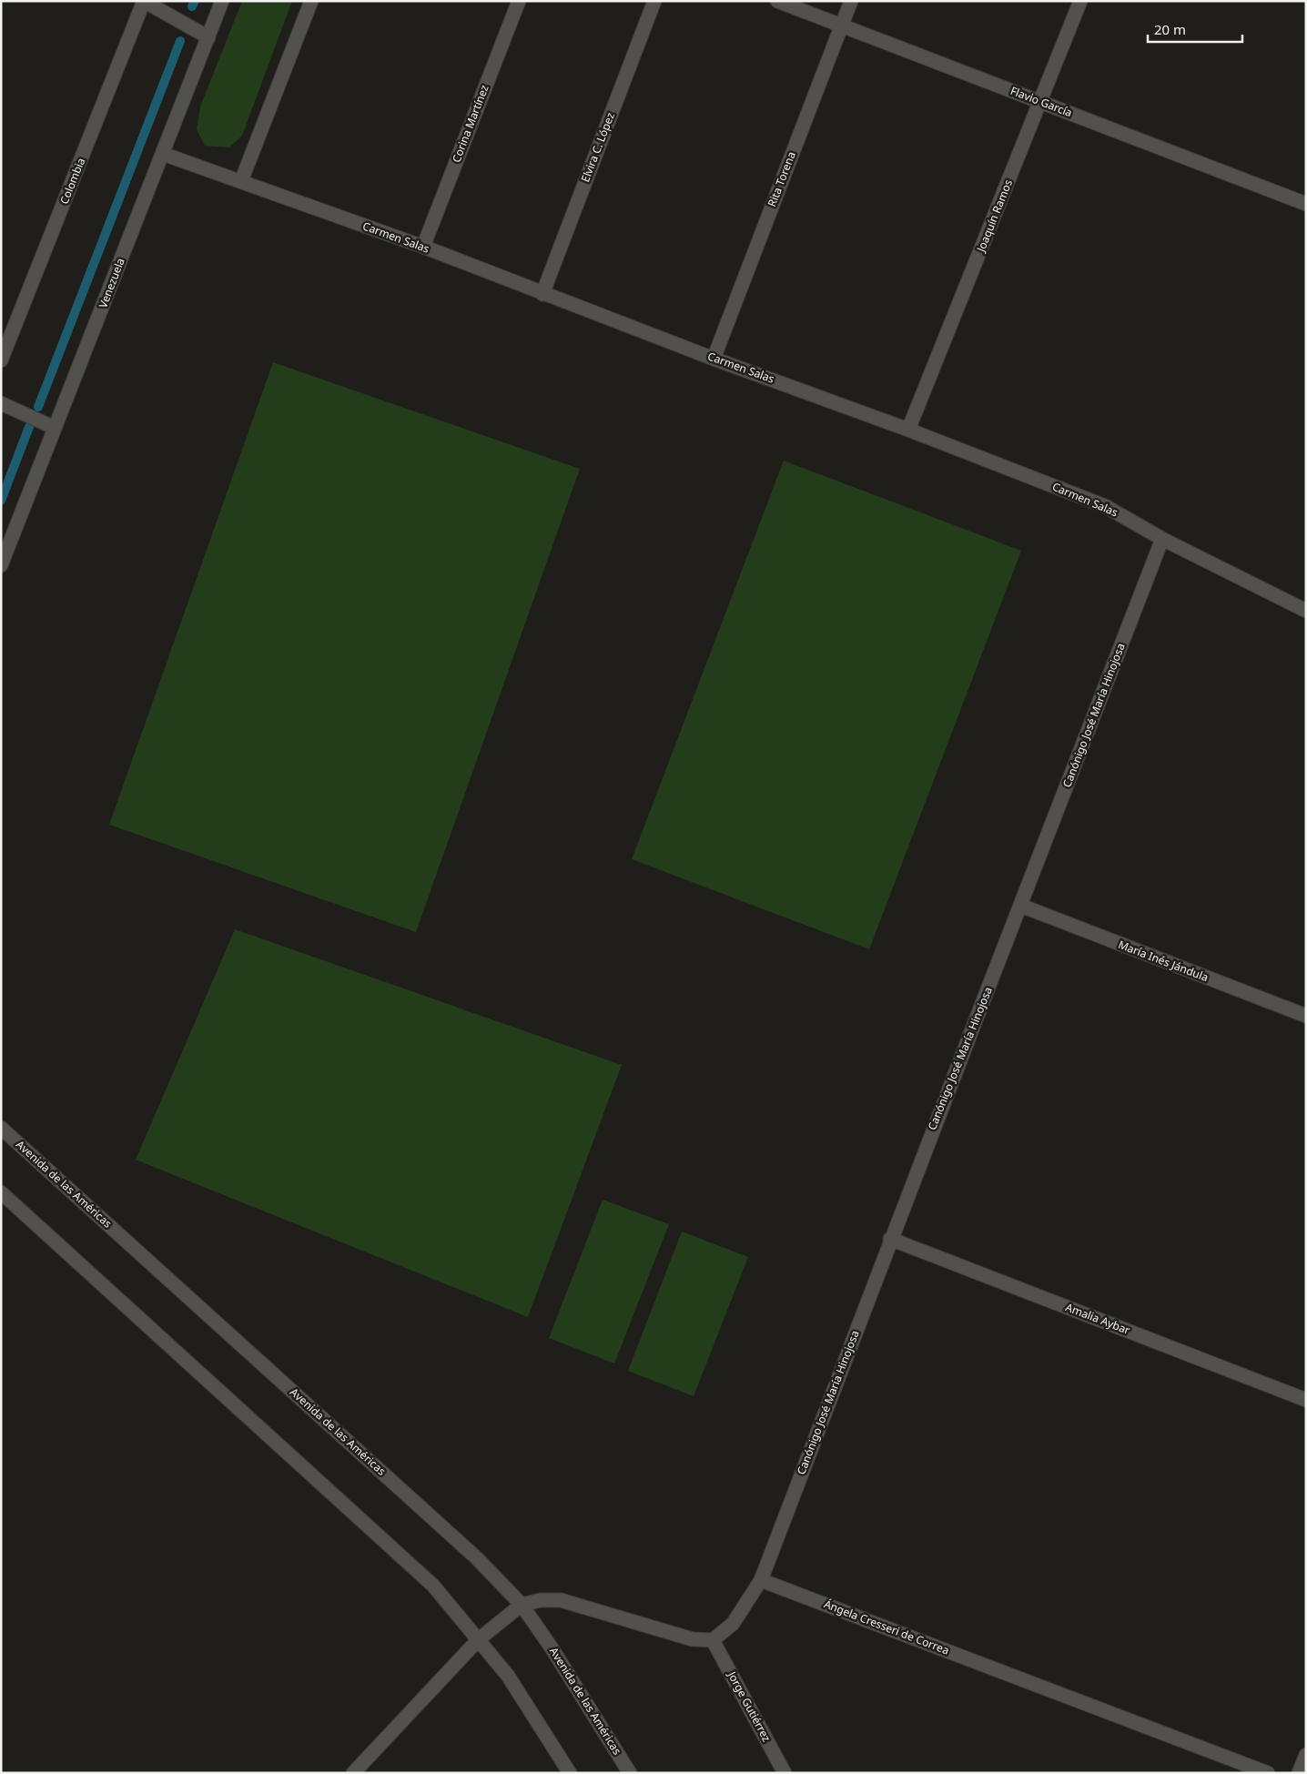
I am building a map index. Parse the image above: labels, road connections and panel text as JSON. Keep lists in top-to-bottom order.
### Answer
{
  "streets": {
    "street": [
      "Flavio García",
      "Corina Martínez",
      "Elvira C. López",
      "Rita Torena",
      "Colombia",
      "Joaquín Ramos",
      "Carmen Salas",
      "Venezuela",
      "Canónigo José María Hinojosa",
      "María Inés Jándula",
      "Avenida de las Américas",
      "Amalia Aybar",
      "Ángela Cresseri de Correa",
      "Jorge Gutiérrez"
    ]
  },
  "crossings": [
    ["Flavio García", "Rita Torena"],
    ["Flavio García", "Joaquín Ramos"],
    ["Corina Martínez", "Carmen Salas"],
    ["Elvira C. López", "Carmen Salas"],
    ["Rita Torena", "Carmen Salas"],
    ["Joaquín Ramos", "Carmen Salas"],
    ["Carmen Salas", "Venezuela"],
    ["Carmen Salas", "Canónigo José María Hinojosa"],
    ["Canónigo José María Hinojosa", "María Inés Jándula"],
    ["Canónigo José María Hinojosa", "Amalia Aybar"],
    ["Canónigo José María Hinojosa", "Ángela Cresseri de Correa"]
  ],
  "scale_bar": "20 m"
}
